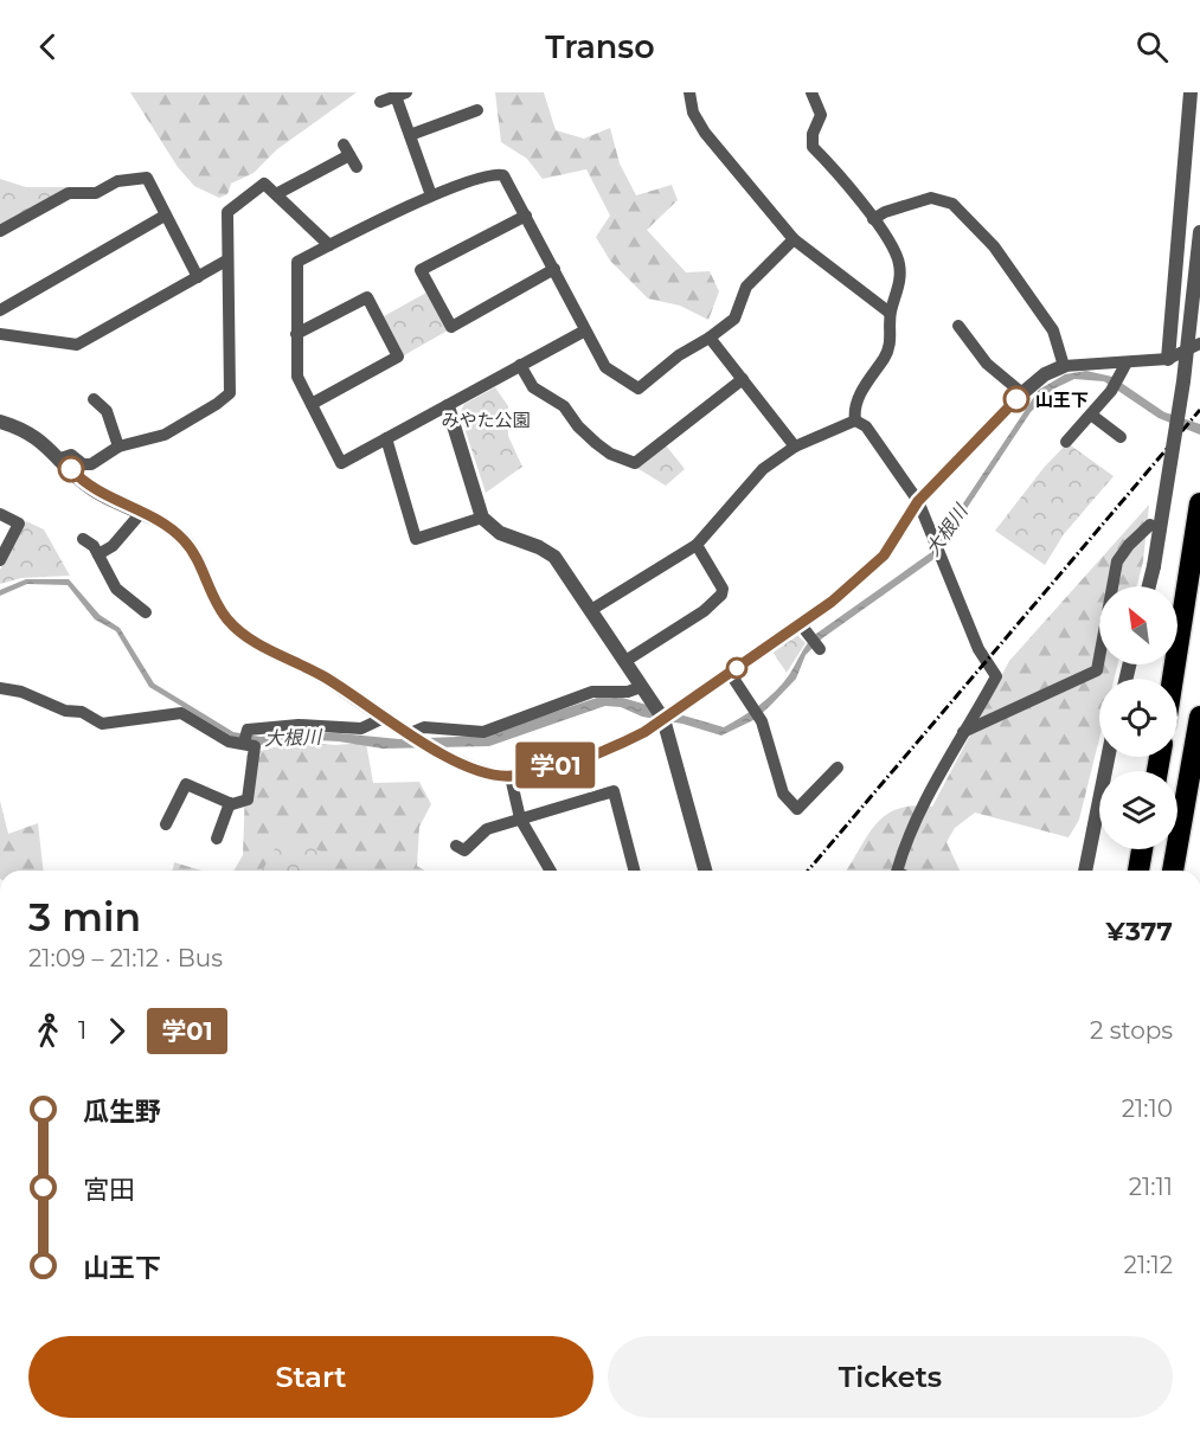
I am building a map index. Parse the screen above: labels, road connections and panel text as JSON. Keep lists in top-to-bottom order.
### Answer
{
  "water": ["大根川"],
  "parks": ["みやた公園"],
  "places": ["山王下"],
  "lines": ["bus line 学01"],
  "north": "top left",
  "page": {
    "header": "Transo",
    "on_map": "学01",
    "heading": ["3 min", "21:09 – 21:12 · Bus", "¥377"],
    "legs": ["1", "学01", "2 stops"],
    "list": [
      {
        "name": "瓜生野",
        "value": "21:10"
      },
      {
        "name": "宮田",
        "value": "21:11"
      },
      {
        "name": "山王下",
        "value": "21:12"
      }
    ],
    "buttons": ["Start", "Tickets"]
  }
}
